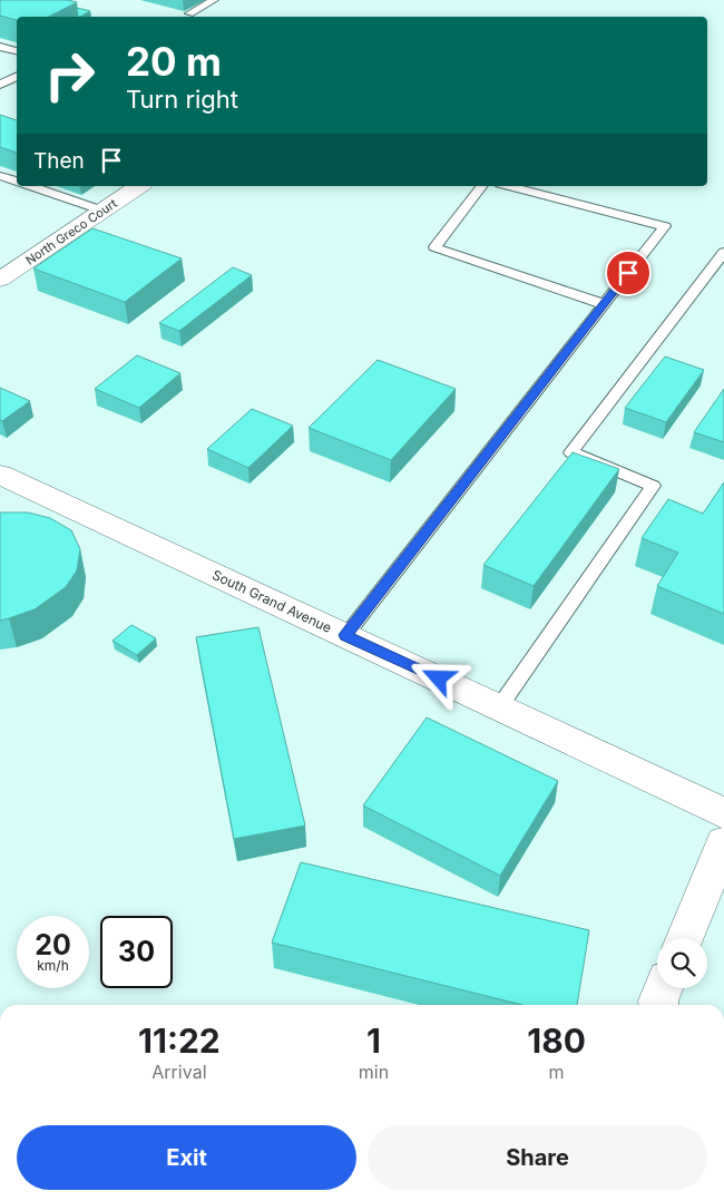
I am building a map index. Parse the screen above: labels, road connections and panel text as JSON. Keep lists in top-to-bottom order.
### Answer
{
  "streets": {
    "street": ["North Greco Court", "South Grand Avenue"]
  },
  "page": {
    "turn": ["20 m", "Turn right"],
    "then": "Then",
    "speed": "20 km/h",
    "limit": "30",
    "eta": [
      "11:22",
      "Arrival",
      "1",
      "min",
      "180",
      "m"
    ],
    "buttons": ["Exit", "Share"]
  }
}
